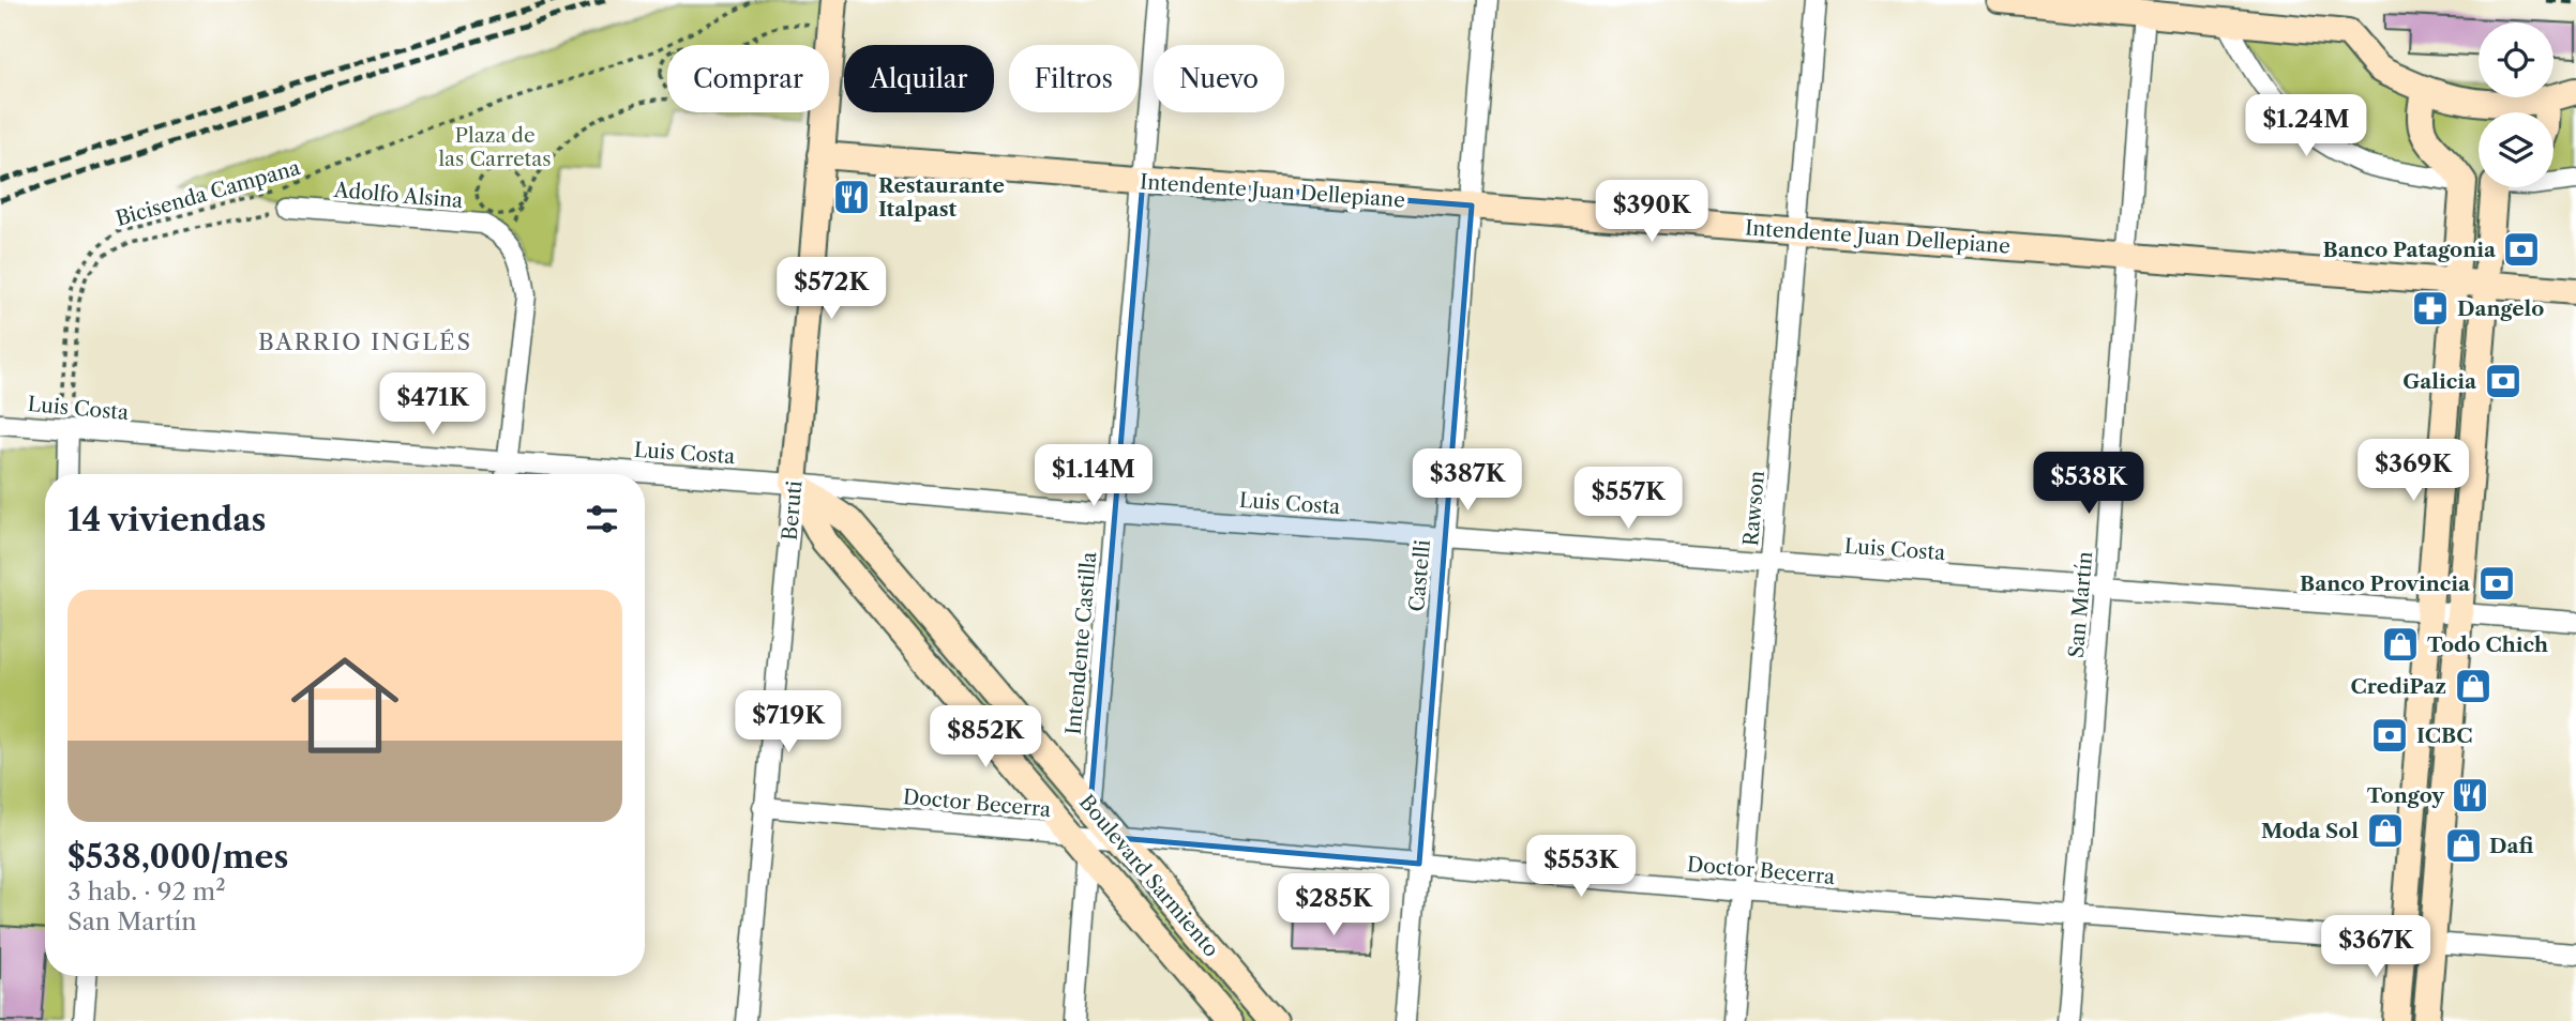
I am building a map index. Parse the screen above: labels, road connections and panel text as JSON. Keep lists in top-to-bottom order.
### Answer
{
  "streets": {
    "main road": ["Intendente Juan Dellepiane", "Beruti", "Boulevard Sarmiento"],
    "street": [
      "Adolfo Alsina",
      "Luis Costa",
      "Rawson",
      "Castelli",
      "San Martín",
      "Intendente Castilla",
      "Doctor Becerra"
    ],
    "path": ["Bicisenda Campana"]
  },
  "crossings": [
    ["Intendente Juan Dellepiane", "Rawson"],
    ["Intendente Juan Dellepiane", "Beruti"],
    ["Intendente Juan Dellepiane", "Castelli"],
    ["Intendente Juan Dellepiane", "San Martín"],
    ["Intendente Juan Dellepiane", "Intendente Castilla"],
    ["Bicisenda Campana", "Luis Costa"],
    ["Luis Costa", "Rawson"],
    ["Luis Costa", "Beruti"],
    ["Luis Costa", "Castelli"],
    ["Luis Costa", "San Martín"],
    ["Luis Costa", "Intendente Castilla"],
    ["Luis Costa", "Boulevard Sarmiento"],
    ["Rawson", "Doctor Becerra"],
    ["Beruti", "Doctor Becerra"],
    ["Beruti", "Boulevard Sarmiento"],
    ["Castelli", "Doctor Becerra"],
    ["San Martín", "Doctor Becerra"],
    ["Intendente Castilla", "Doctor Becerra"],
    ["Intendente Castilla", "Boulevard Sarmiento"],
    ["Doctor Becerra", "Boulevard Sarmiento"]
  ],
  "districts": ["BARRIO INGLÉS"],
  "parks": ["Plaza de las Carretas"],
  "places": {
    "restaurant": ["Restaurante Italpast", "Tongoy"],
    "bank": [
      "Banco Patagonia",
      "Galicia",
      "Banco Provincia",
      "ICBC"
    ],
    "pharmacy": ["Dangelo"],
    "shop": [
      "Todo Chich",
      "CrediPaz",
      "Moda Sol",
      "Dafi"
    ]
  },
  "page": {
    "chip": [
      "Comprar",
      "Alquilar",
      "Filtros",
      "Nuevo"
    ],
    "price": [
      "$1.24M",
      "$390K",
      "$572K",
      "$471K",
      "$369K",
      "$1.14M",
      "$387K",
      "$538K",
      "$557K",
      "$719K",
      "$852K",
      "$553K",
      "$285K",
      "$367K"
    ],
    "heading": "14 viviendas",
    "list": [
      {
        "name": "$538,000/mes",
        "note": "3 hab. · 92 m² · San Martín"
      }
    ]
  }
}
